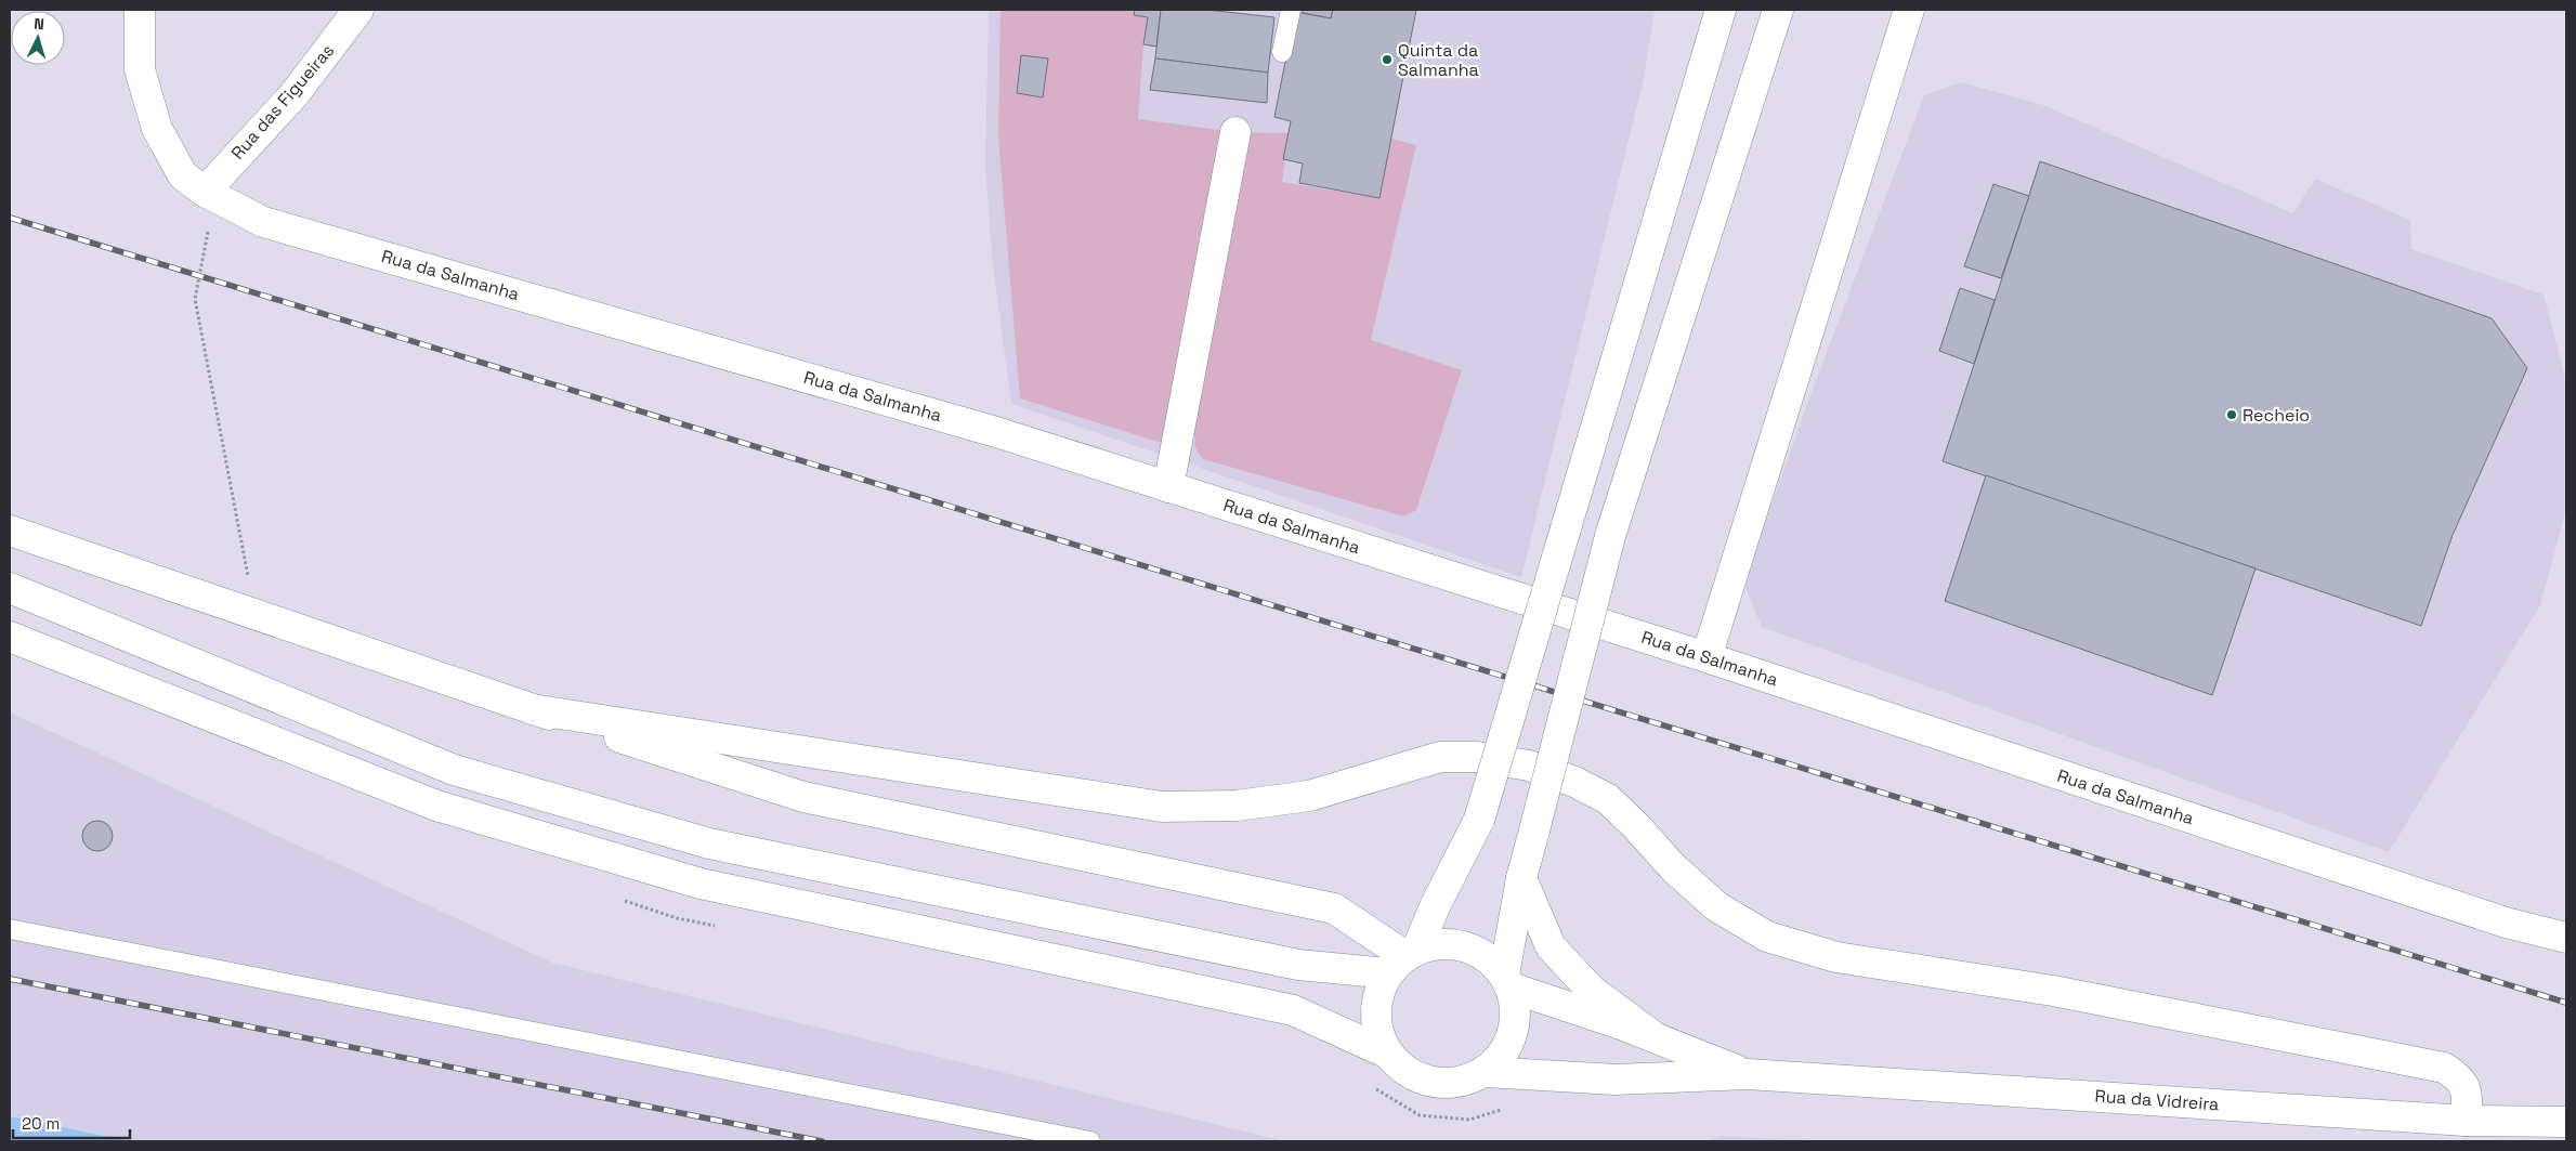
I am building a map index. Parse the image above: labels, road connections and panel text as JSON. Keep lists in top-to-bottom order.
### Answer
{
  "streets": {
    "main road": ["Rua das Figueiras", "Rua da Salmanha", "Rua da Vidreira"]
  },
  "crossings": [
    ["Rua das Figueiras", "Rua da Salmanha"]
  ],
  "places": ["Quinta da Salmanha", "Recheio"],
  "scale_bar": "20 m",
  "north": "top"
}
